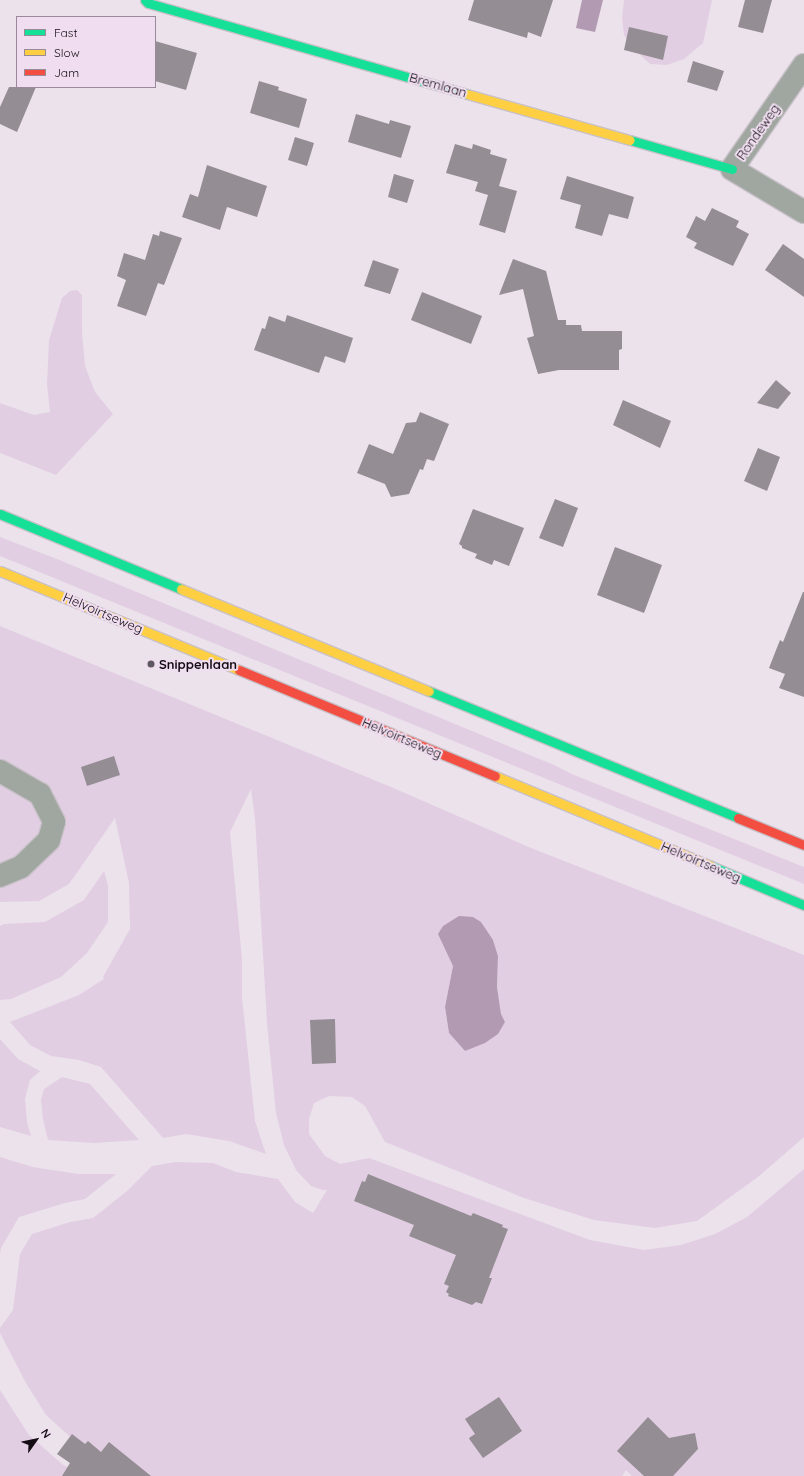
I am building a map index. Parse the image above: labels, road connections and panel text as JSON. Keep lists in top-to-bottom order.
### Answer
{
  "streets": {
    "main road": ["Bremlaan", "Helvoirtseweg"],
    "street": ["Rondeweg"]
  },
  "crossings": [
    ["Bremlaan", "Rondeweg"]
  ],
  "places": ["Snippenlaan"],
  "legend": ["Fast", "Slow", "Jam"],
  "north": "top right"
}
